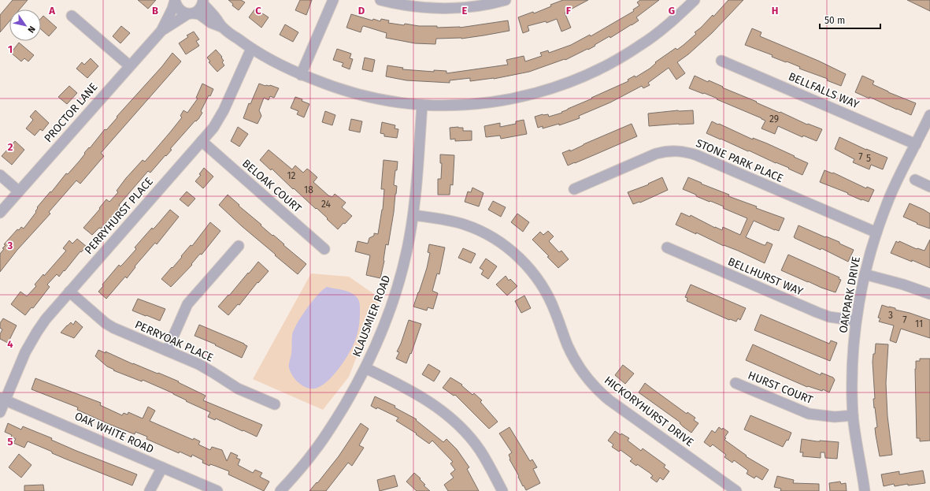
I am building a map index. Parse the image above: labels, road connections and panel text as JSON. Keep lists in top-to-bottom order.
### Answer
{
  "streets": {
    "street": [
      "BELLFALLS WAY",
      "PROCTOR LANE",
      "STONE PARK PLACE",
      "BELOAK COURT",
      "PERRYHURST PLACE",
      "BELLHURST WAY",
      "OAKPARK DRIVE",
      "KLAUSMIER ROAD",
      "PERRYOAK PLACE",
      "HURST COURT",
      "HICKORYHURST DRIVE",
      "OAK WHITE ROAD"
    ]
  },
  "crossings": [
    ["BELLFALLS WAY", "OAKPARK DRIVE"],
    ["STONE PARK PLACE", "OAKPARK DRIVE"],
    ["BELOAK COURT", "PERRYHURST PLACE"],
    ["PERRYHURST PLACE", "PERRYOAK PLACE"],
    ["PERRYHURST PLACE", "OAK WHITE ROAD"],
    ["BELLHURST WAY", "OAKPARK DRIVE"],
    ["OAKPARK DRIVE", "HURST COURT"],
    ["KLAUSMIER ROAD", "HICKORYHURST DRIVE"]
  ],
  "house_numbers": [
    "29",
    "7",
    "5",
    "12",
    "18",
    "24",
    "3",
    "7",
    "11"
  ],
  "scale_bar": "50 m",
  "north": "bottom right",
  "grid": {
    "columns": [
      "A",
      "B",
      "C",
      "D",
      "E",
      "F",
      "G",
      "H"
    ],
    "rows": [
      "1",
      "2",
      "3",
      "4",
      "5"
    ]
  }
}
